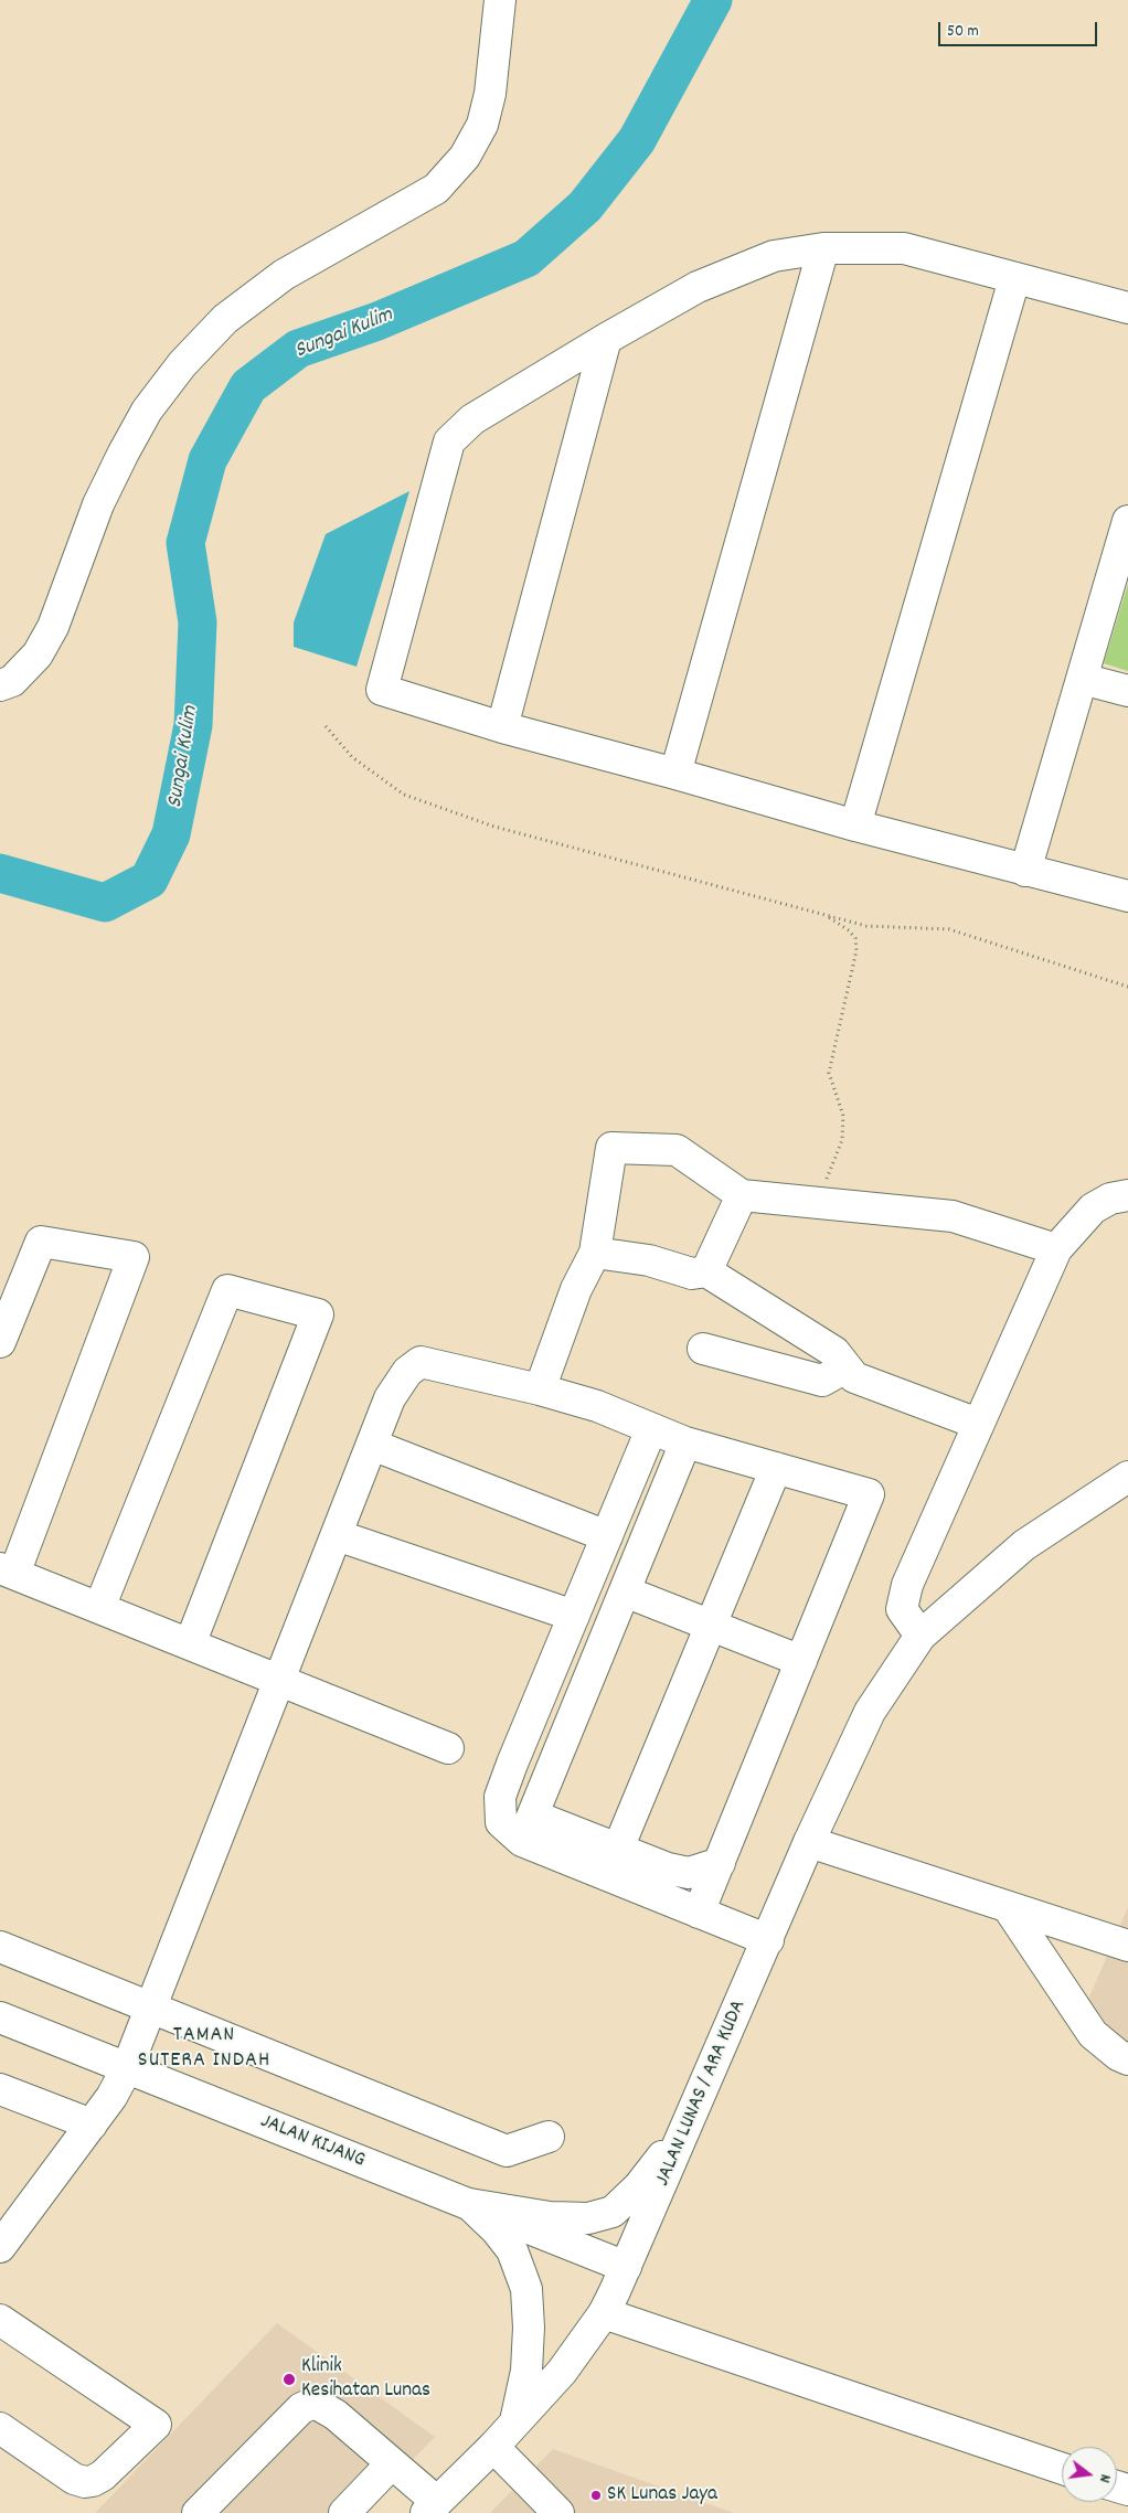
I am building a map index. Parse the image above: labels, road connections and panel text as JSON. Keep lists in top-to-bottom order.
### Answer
{
  "streets": {
    "street": ["JALAN LUNAS / ARA KUDA", "JALAN KIJANG"]
  },
  "crossings": [
    ["JALAN LUNAS / ARA KUDA", "JALAN KIJANG"]
  ],
  "districts": ["TAMAN SUTERA INDAH"],
  "water": ["Sungai Kulim"],
  "places": ["Klinik Kesihatan Lunas", "SK Lunas Jaya"],
  "scale_bar": "50 m",
  "north": "right"
}
